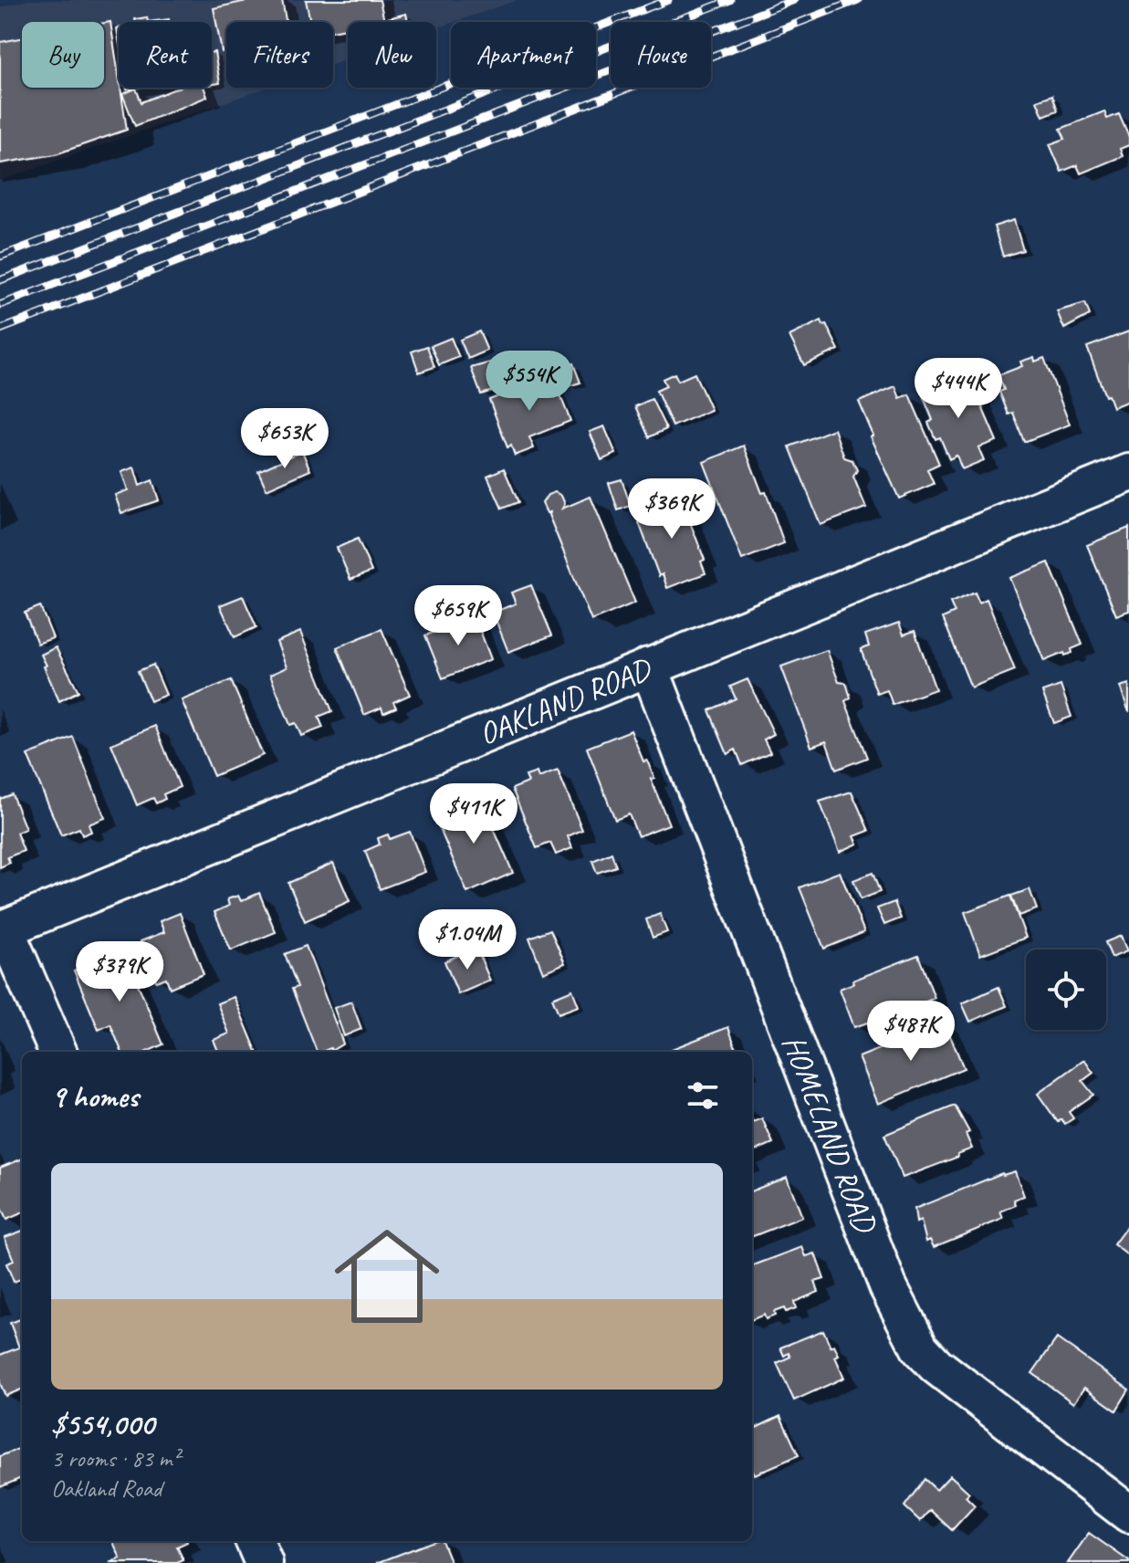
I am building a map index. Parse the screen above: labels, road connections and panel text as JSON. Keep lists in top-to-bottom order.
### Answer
{
  "streets": {
    "street": ["OAKLAND ROAD", "HOMELAND ROAD"]
  },
  "crossings": [
    ["OAKLAND ROAD", "HOMELAND ROAD"]
  ],
  "page": {
    "chip": [
      "Buy",
      "Rent",
      "Filters",
      "New",
      "Apartment",
      "House"
    ],
    "price": [
      "$554K",
      "$444K",
      "$653K",
      "$369K",
      "$659K",
      "$411K",
      "$1.04M",
      "$379K",
      "$487K"
    ],
    "heading": "9 homes",
    "list": [
      {
        "name": "$554,000",
        "note": "3 rooms · 83 m² · Oakland Road"
      }
    ]
  }
}
